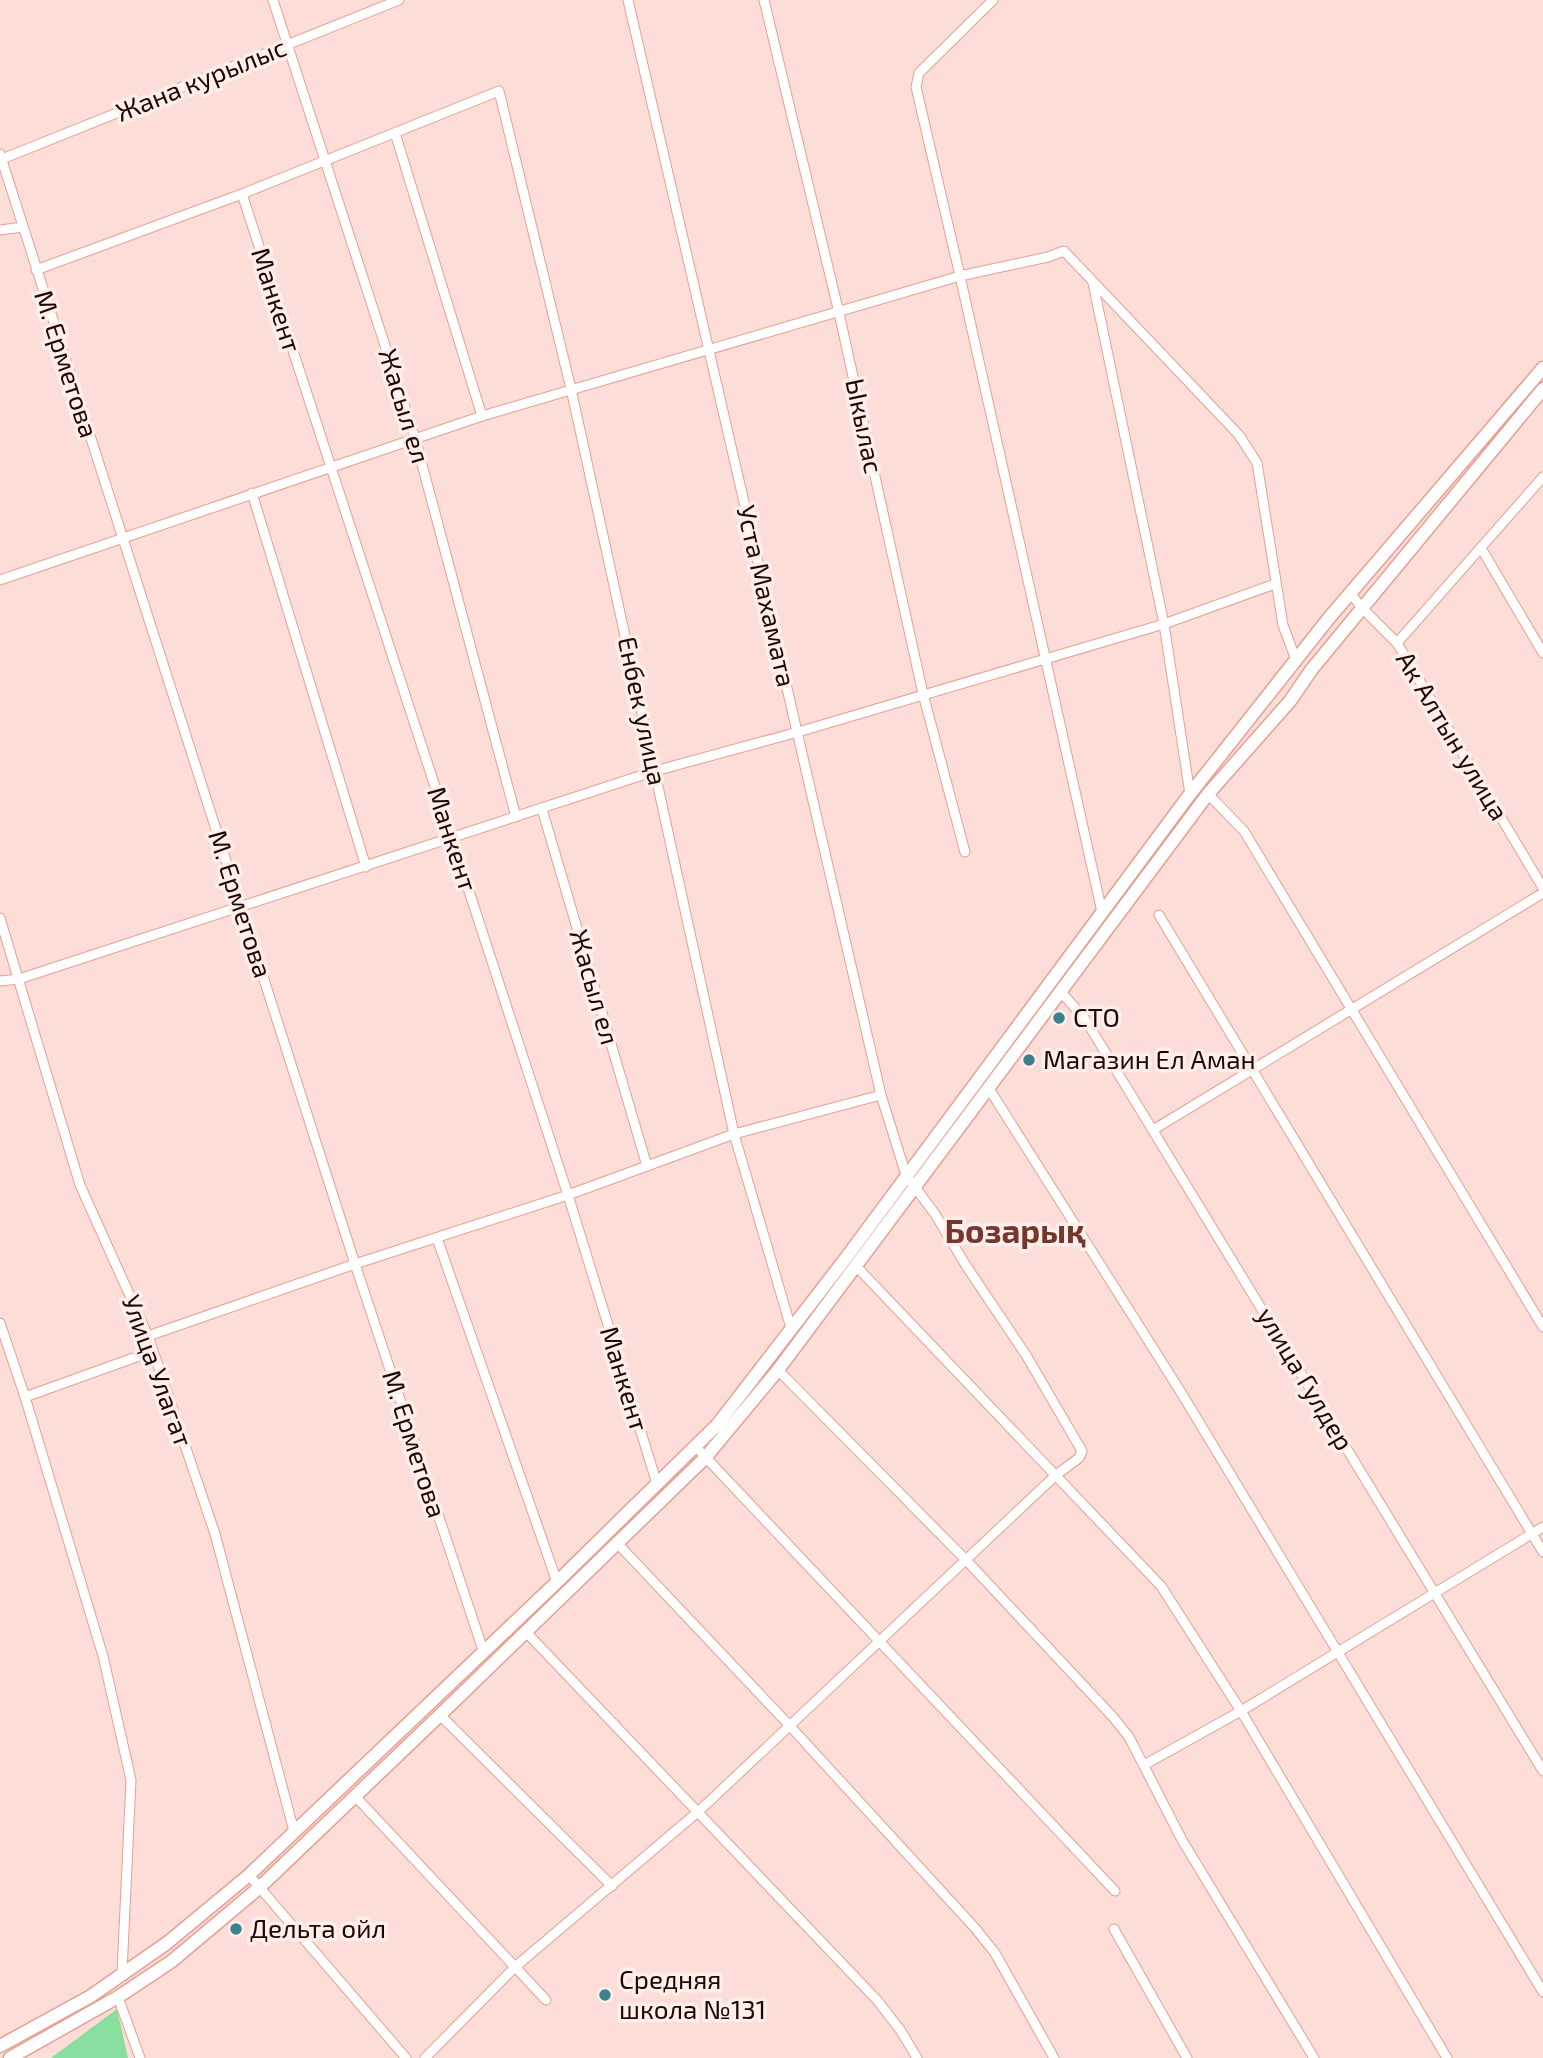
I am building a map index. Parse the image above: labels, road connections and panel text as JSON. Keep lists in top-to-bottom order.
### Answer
{
  "streets": {
    "street": [
      "Жана курылыс",
      "Манкент",
      "М. Ерметова",
      "Жасыл ел",
      "Ыкылас",
      "Уста Махамата",
      "Енбек улица",
      "Ак Алтын улица",
      "Улица Улагат",
      "улица Гулдер"
    ]
  },
  "crossings": [
    ["Жана курылыс", "М. Ерметова"],
    ["Жана курылыс", "Жасыл ел"]
  ],
  "districts": ["Бозарық"],
  "places": [
    "СТО",
    "Магазин Ел Аман",
    "Дельта ойл",
    "Средняя школа №131"
  ]
}
